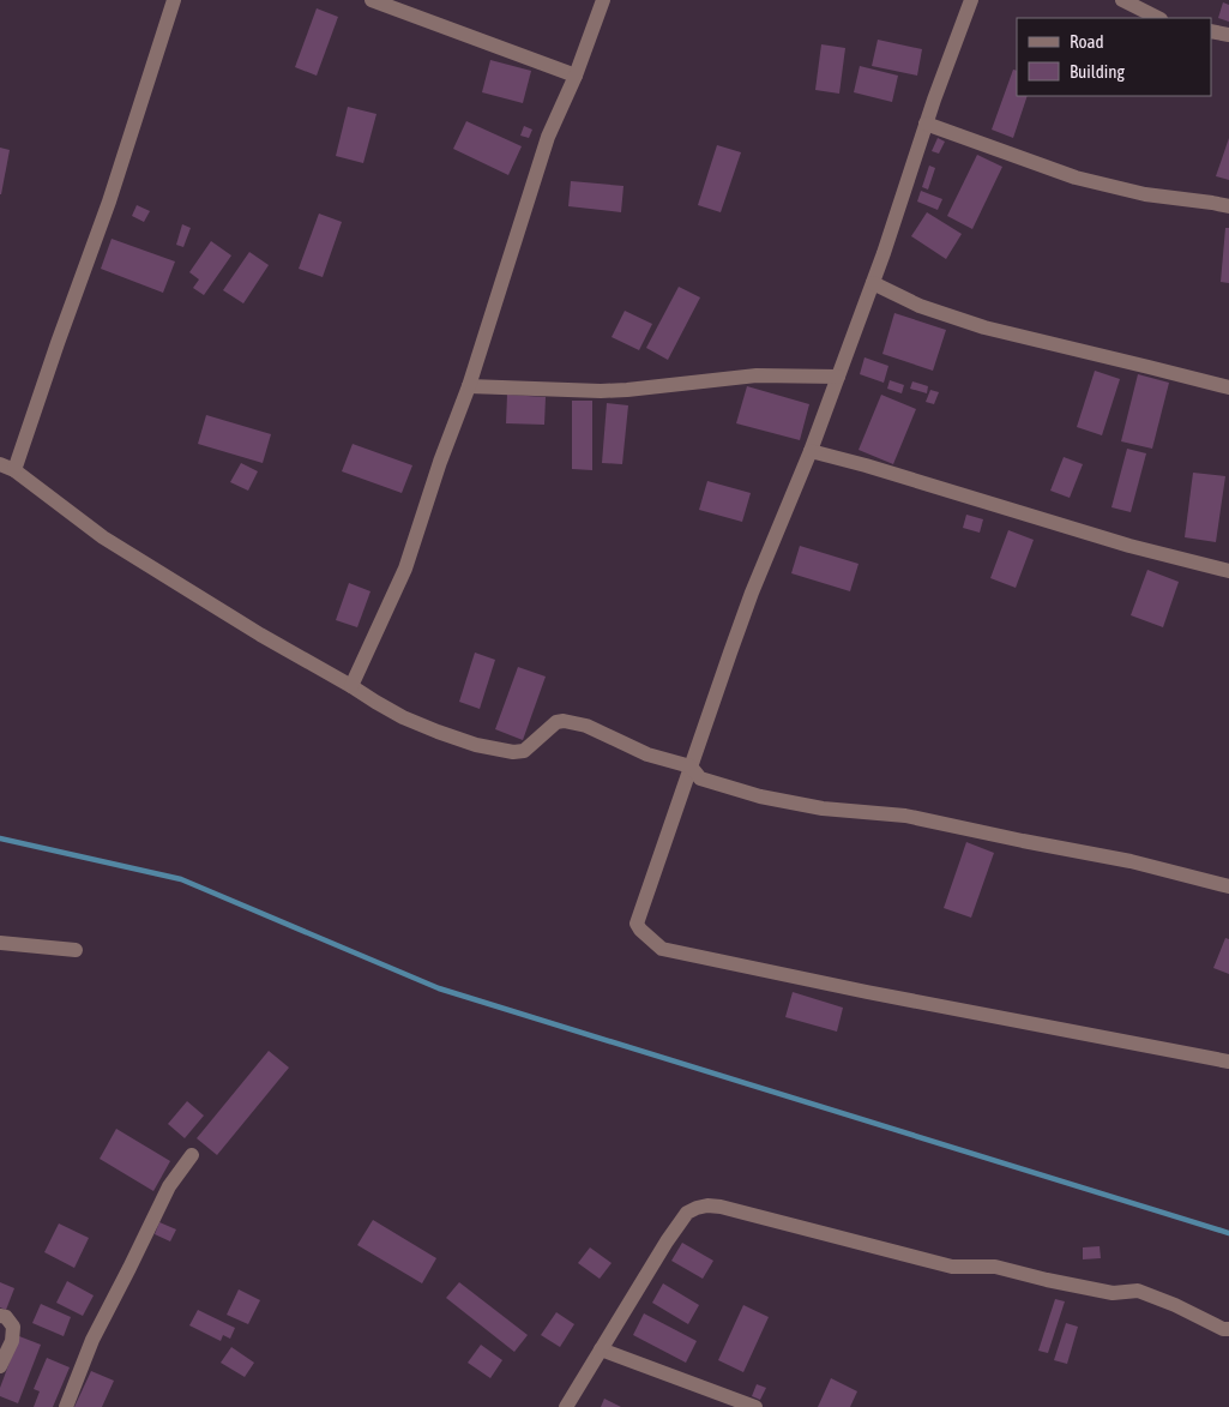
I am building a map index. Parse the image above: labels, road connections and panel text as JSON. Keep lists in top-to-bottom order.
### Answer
{
  "legend": ["Road", "Building"]
}
